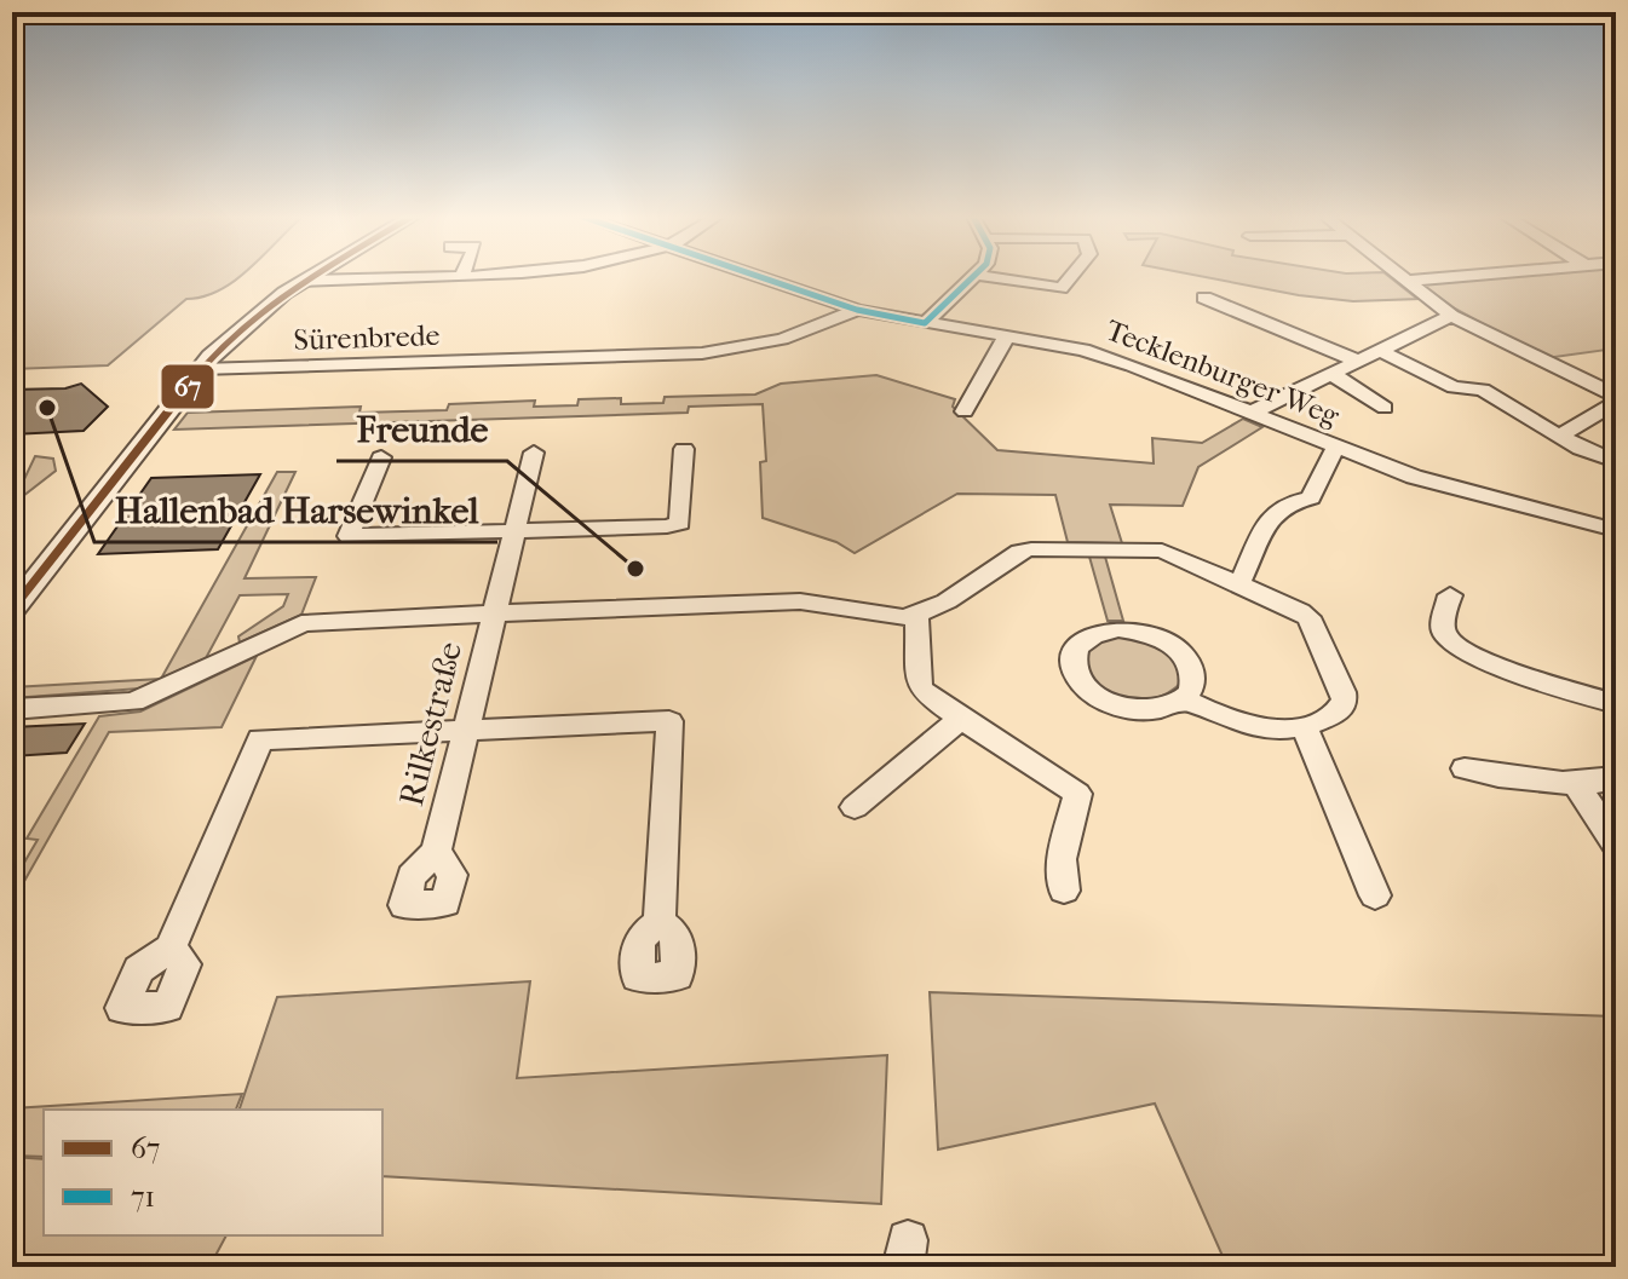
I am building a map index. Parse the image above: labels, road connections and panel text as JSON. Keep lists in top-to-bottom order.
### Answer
{
  "streets": {
    "street": ["Sürenbrede", "Tecklenburger Weg", "Rilkestraße"]
  },
  "crossings": [
    ["Sürenbrede", "Tecklenburger Weg"]
  ],
  "places": ["Hallenbad Harsewinkel", "Freunde"],
  "lines": ["transit line 67", "transit line 71"],
  "legend": ["67", "71"]
}
